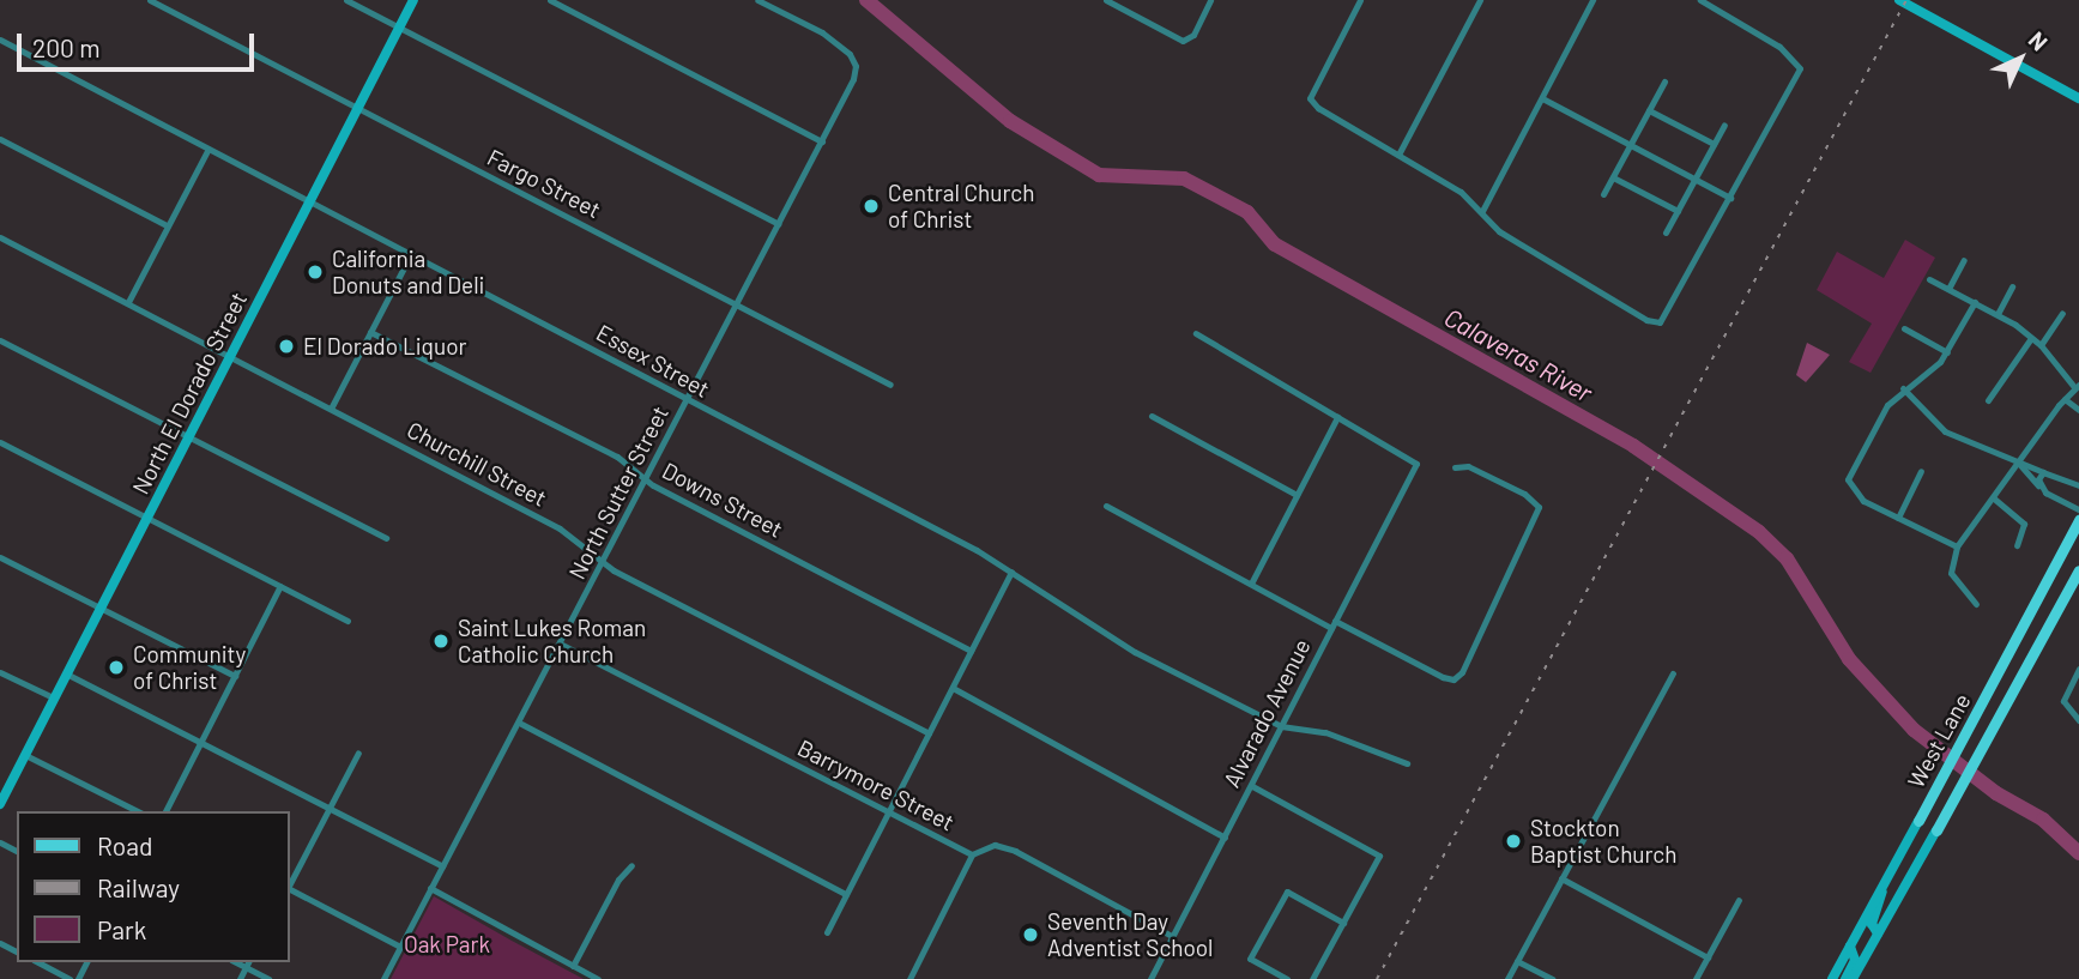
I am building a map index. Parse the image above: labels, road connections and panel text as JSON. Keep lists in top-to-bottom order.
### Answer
{
  "streets": {
    "main road": ["North El Dorado Street", "West Lane"],
    "street": [
      "Fargo Street",
      "Essex Street",
      "Churchill Street",
      "North Sutter Street",
      "Downs Street",
      "Alvarado Avenue",
      "Barrymore Street"
    ]
  },
  "crossings": [
    ["Fargo Street", "North El Dorado Street"],
    ["Fargo Street", "North Sutter Street"],
    ["Essex Street", "North El Dorado Street"],
    ["Essex Street", "North Sutter Street"],
    ["Essex Street", "Alvarado Avenue"],
    ["North El Dorado Street", "Churchill Street"],
    ["Churchill Street", "North Sutter Street"],
    ["North Sutter Street", "Downs Street"],
    ["North Sutter Street", "Barrymore Street"],
    ["Alvarado Avenue", "Barrymore Street"]
  ],
  "water": ["Calaveras River"],
  "parks": ["Oak Park"],
  "places": [
    "Central Church of Christ",
    "California Donuts and Deli",
    "El Dorado Liquor",
    "Saint Lukes Roman Catholic Church",
    "Community of Christ",
    "Stockton Baptist Church",
    "Seventh Day Adventist School"
  ],
  "legend": ["Road", "Railway", "Park"],
  "scale_bar": "200 m",
  "north": "top right"
}
